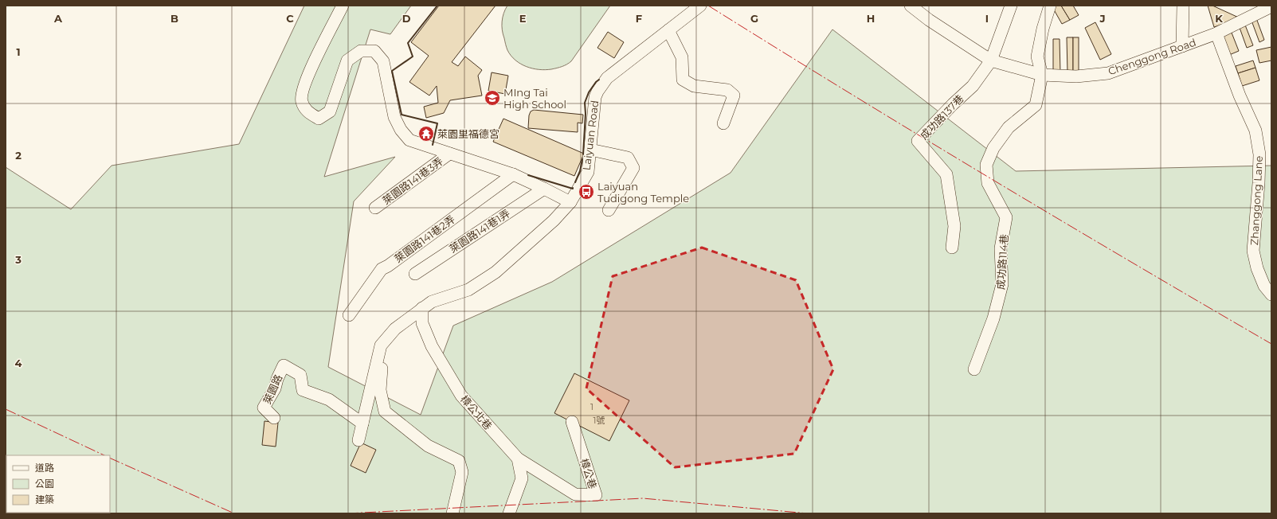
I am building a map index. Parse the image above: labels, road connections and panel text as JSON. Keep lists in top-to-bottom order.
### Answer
{
  "streets": {
    "street": [
      "Chenggong Road",
      "成功路137巷",
      "Laiyuan Road",
      "萊園路141巷3弄",
      "Zhanggong Lane",
      "萊園路141巷1弄",
      "萊園路141巷2弄",
      "成功路114巷",
      "萊園路",
      "樟公北巷",
      "樟公巷"
    ]
  },
  "crossings": [
    ["Chenggong Road", "成功路137巷"],
    ["Chenggong Road", "Zhanggong Lane"],
    ["Chenggong Road", "成功路114巷"],
    ["Laiyuan Road", "樟公北巷"],
    ["樟公北巷", "樟公巷"]
  ],
  "places": {
    "school or university": ["MIng Tai High School"],
    "temple": ["萊園里福德宮"],
    "bus stop": ["Laiyuan Tudigong Temple"]
  },
  "house_numbers": ["1", "1號"],
  "legend": ["道路", "公園", "建築"],
  "grid": {
    "columns": [
      "A",
      "B",
      "C",
      "D",
      "E",
      "F",
      "G",
      "H",
      "I",
      "J",
      "K"
    ],
    "rows": [
      "1",
      "2",
      "3",
      "4"
    ]
  }
}
